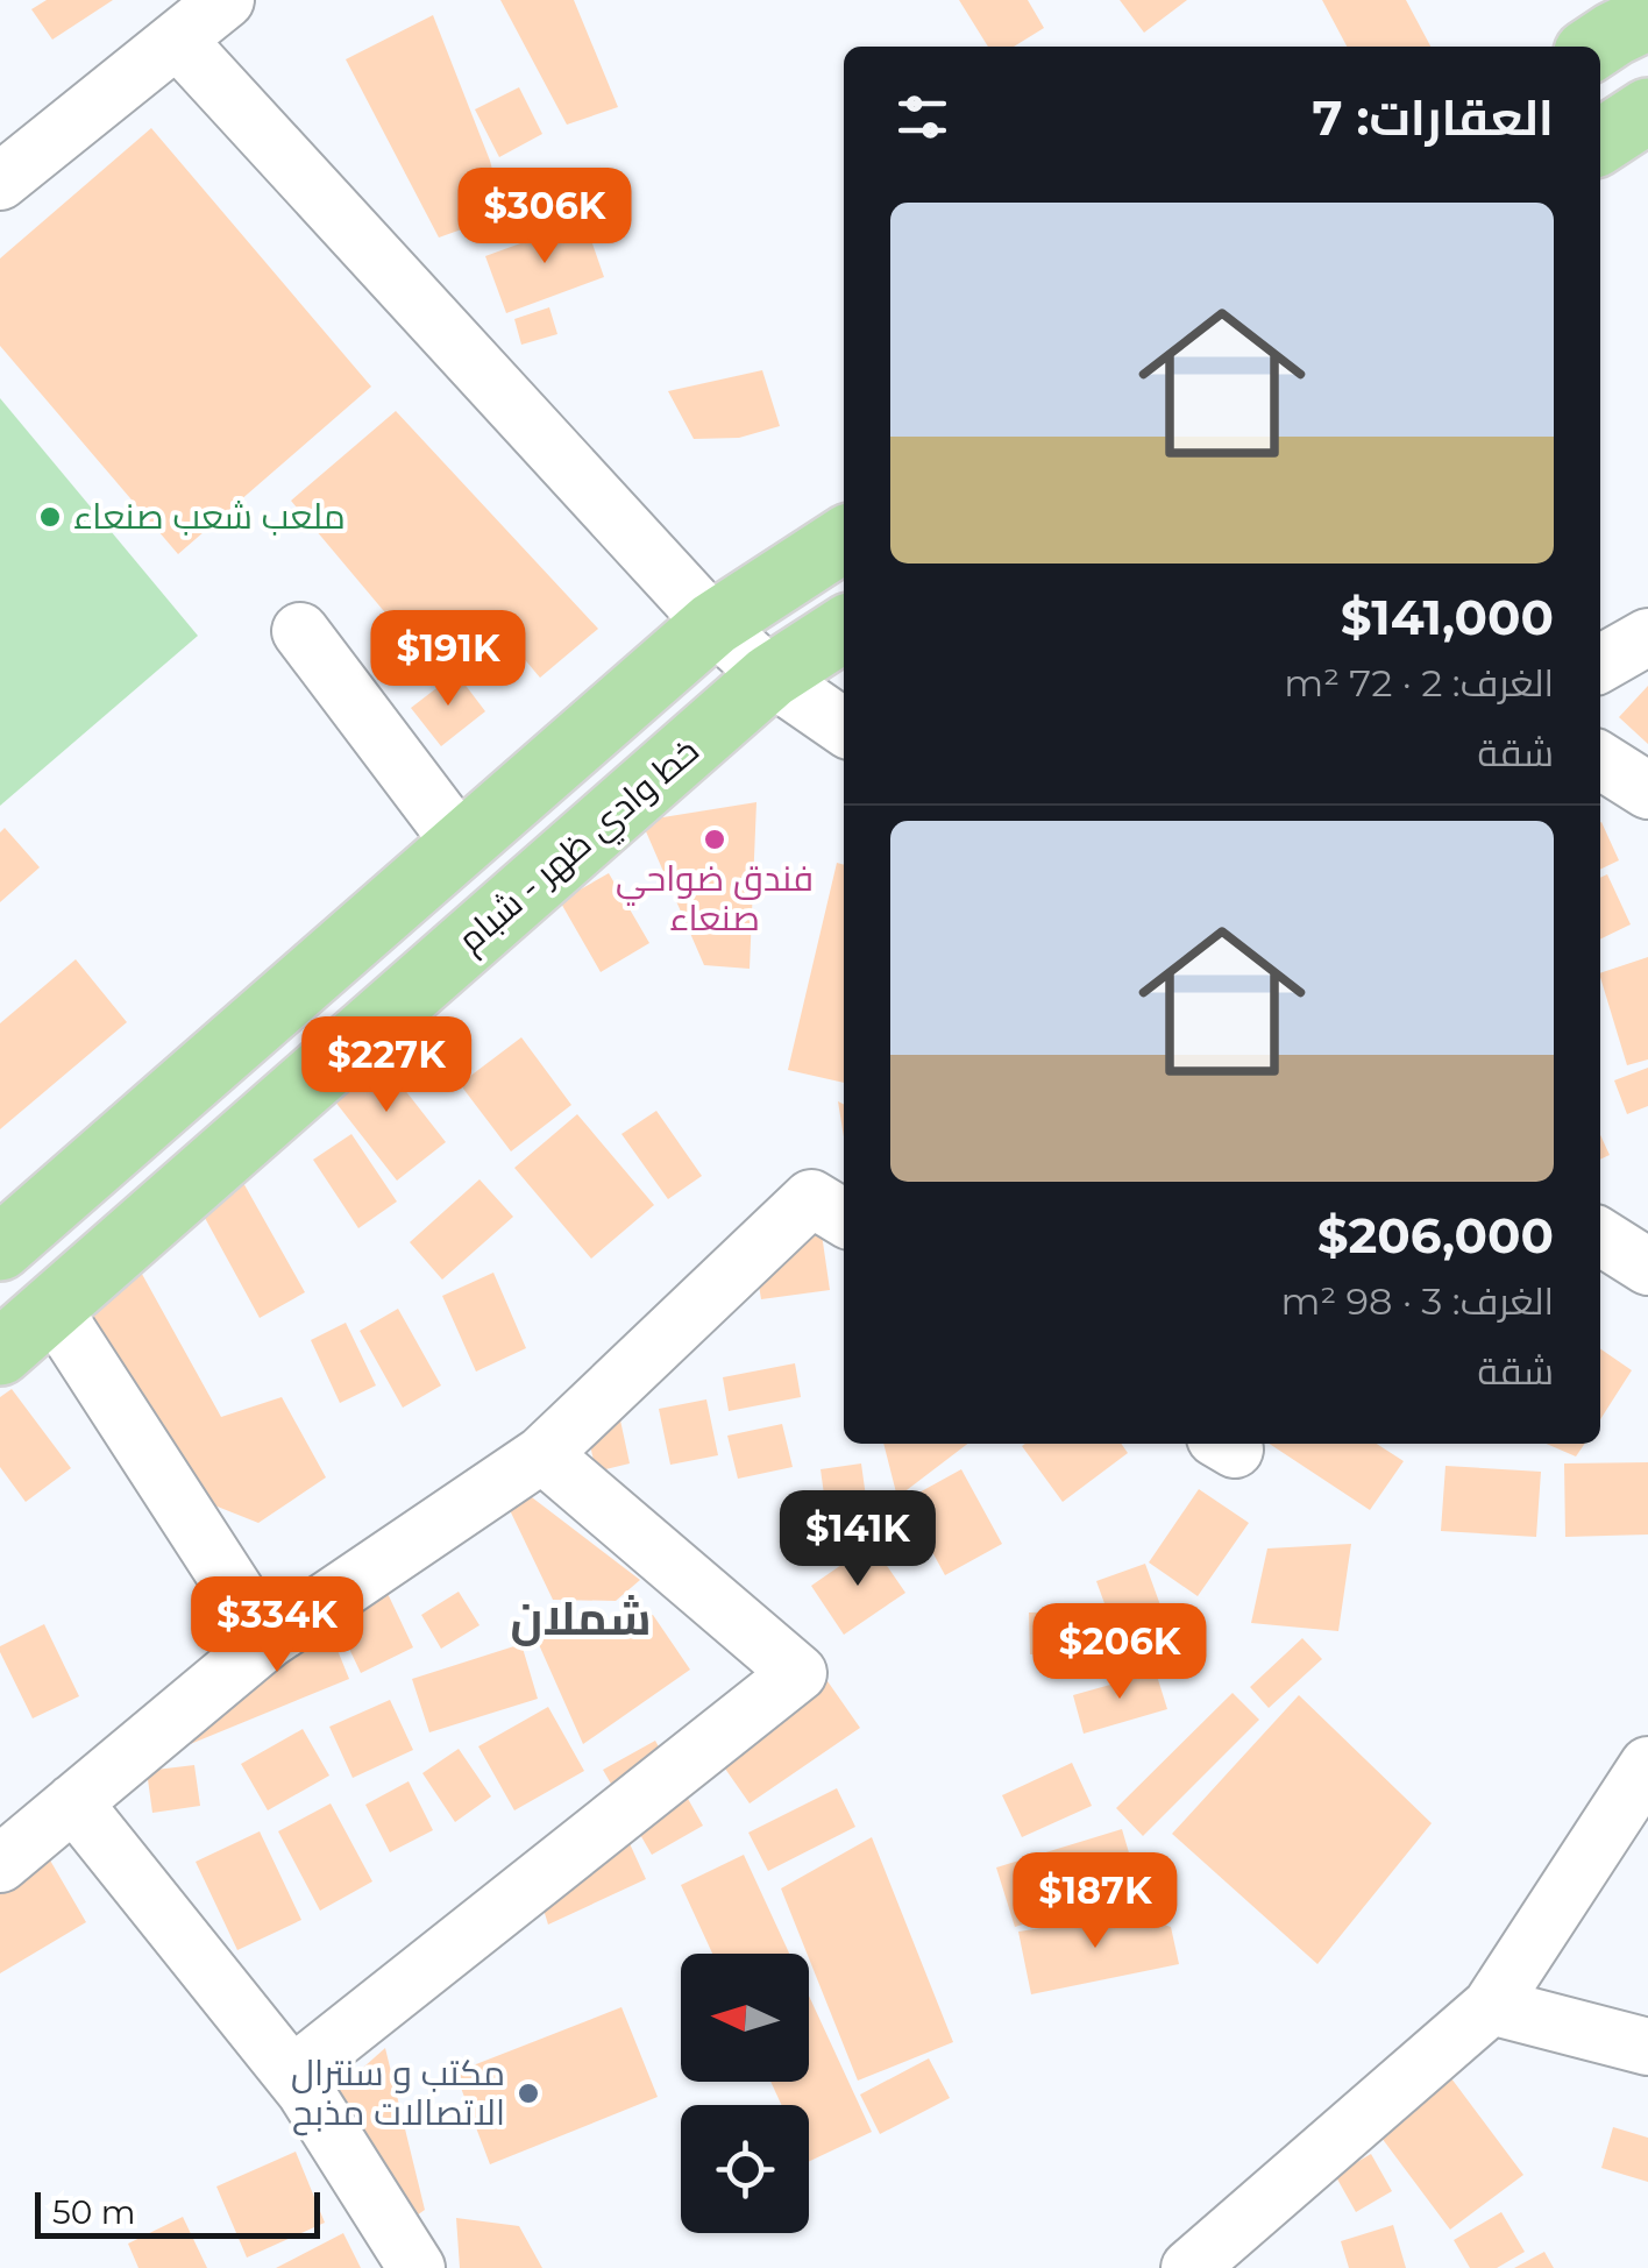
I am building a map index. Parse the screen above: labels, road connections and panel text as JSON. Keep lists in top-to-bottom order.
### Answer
{
  "streets": {
    "main road": ["خط وادي ظهر - شبام"]
  },
  "districts": ["شملان"],
  "places": ["ملعب شعب صنعاء", "فندق ضواحي صنعاء", "مكتب و سنترال الاتصالات مذبح"],
  "scale_bar": "50 m",
  "north": "left",
  "page": {
    "heading": "العقارات: 7",
    "price": [
      "$306K",
      "$191K",
      "$227K",
      "$141K",
      "$334K",
      "$206K",
      "$187K"
    ],
    "list": [
      {
        "name": "$141,000",
        "note": "الغرف: 2 · 72 m² · شقة"
      },
      {
        "name": "$206,000",
        "note": "الغرف: 3 · 98 m² · شقة"
      }
    ],
    "scale": "50 m"
  }
}
